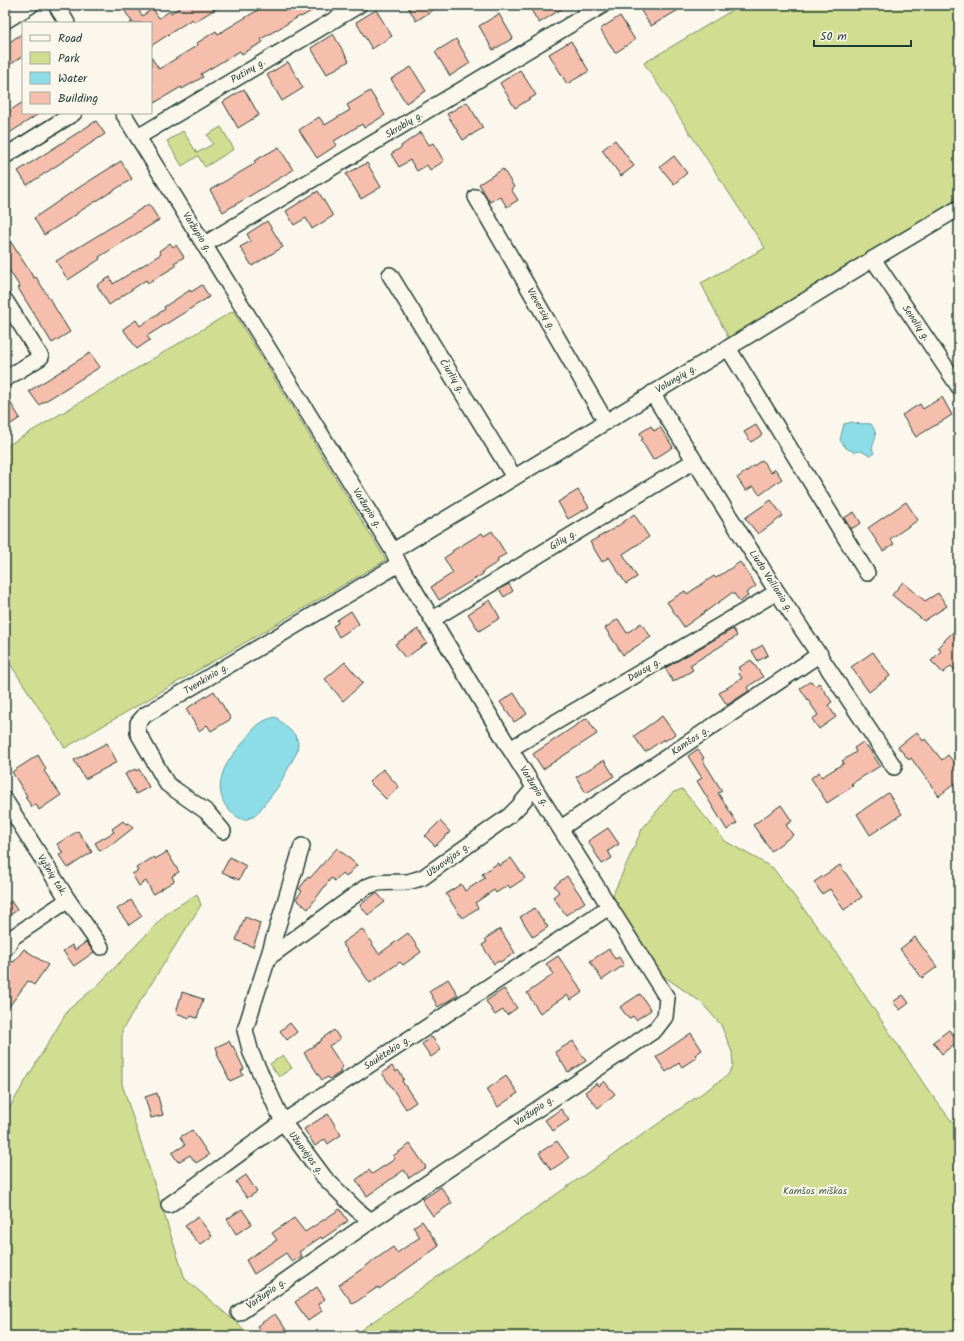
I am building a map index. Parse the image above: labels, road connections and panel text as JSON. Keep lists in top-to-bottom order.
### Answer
{
  "streets": {
    "street": [
      "Putinų g.",
      "Skroblų g.",
      "Varžupio g.",
      "Vieversių g.",
      "Senolių g.",
      "Čiurlių g.",
      "Volungių g.",
      "Gilių g.",
      "Liudo Vailionio g.",
      "Dausų g.",
      "Tvenkinio g.",
      "Kamšos g.",
      "Užuovėjos g.",
      "Vyšnių tak.",
      "Saulėtekio g."
    ]
  },
  "crossings": [
    ["Putinų g.", "Varžupio g."],
    ["Skroblų g.", "Varžupio g."],
    ["Varžupio g.", "Volungių g."],
    ["Varžupio g.", "Gilių g."],
    ["Varžupio g.", "Dausų g."],
    ["Varžupio g.", "Tvenkinio g."],
    ["Varžupio g.", "Kamšos g."],
    ["Varžupio g.", "Užuovėjos g."],
    ["Varžupio g.", "Saulėtekio g."],
    ["Vieversių g.", "Volungių g."],
    ["Senolių g.", "Volungių g."],
    ["Čiurlių g.", "Volungių g."],
    ["Volungių g.", "Liudo Vailionio g."],
    ["Volungių g.", "Tvenkinio g."],
    ["Gilių g.", "Liudo Vailionio g."],
    ["Liudo Vailionio g.", "Dausų g."],
    ["Liudo Vailionio g.", "Kamšos g."],
    ["Užuovėjos g.", "Saulėtekio g."]
  ],
  "parks": ["Kamšos miškas"],
  "legend": [
    "Road",
    "Park",
    "Water",
    "Building"
  ],
  "scale_bar": "50 m"
}
